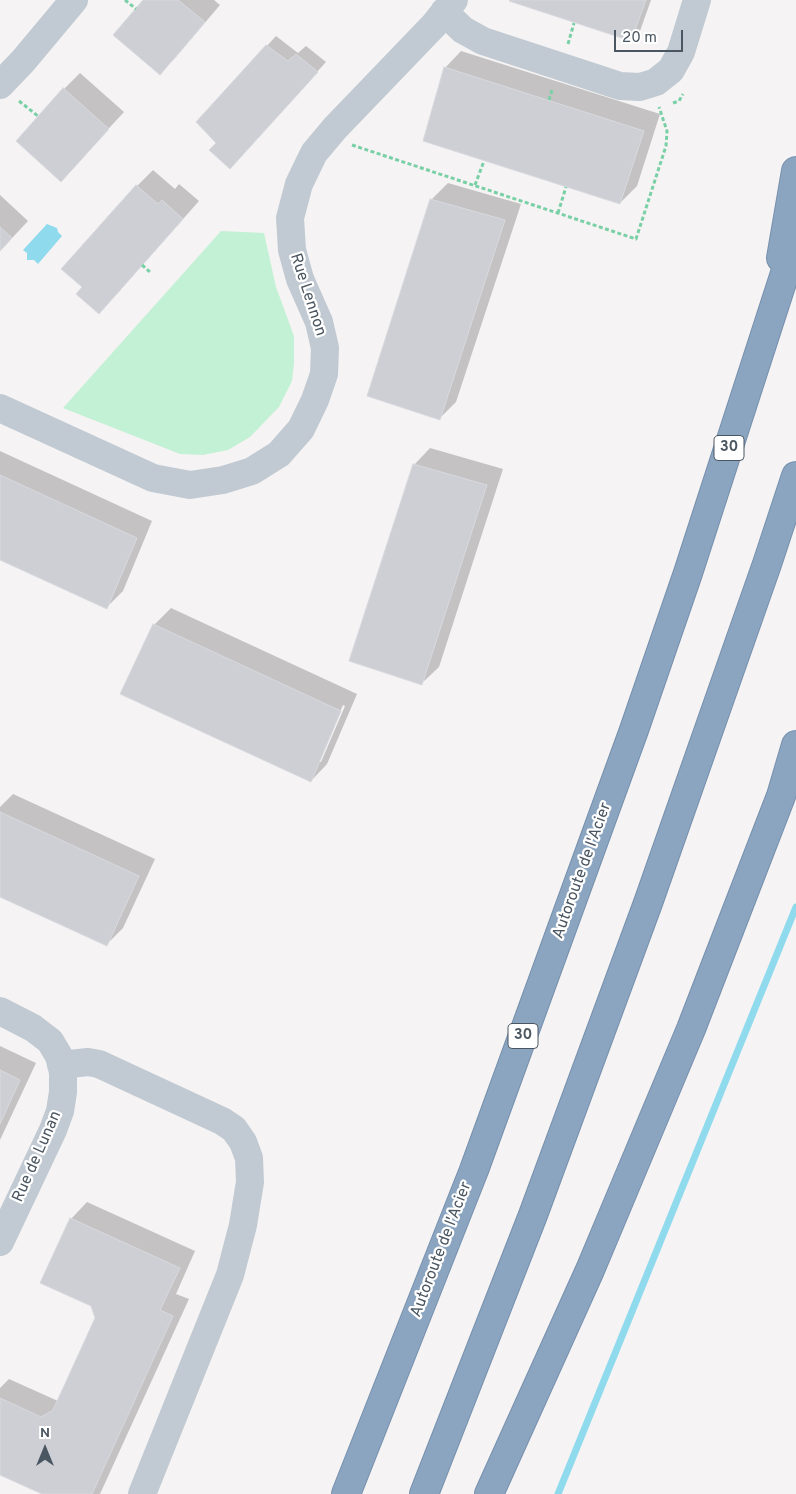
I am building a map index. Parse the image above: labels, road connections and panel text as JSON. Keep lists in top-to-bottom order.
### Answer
{
  "streets": {
    "highway": ["30", "Autoroute de l'Acier"],
    "street": ["Rue Lennon", "Rue de Lunan"]
  },
  "scale_bar": "20 m",
  "north": "top"
}
